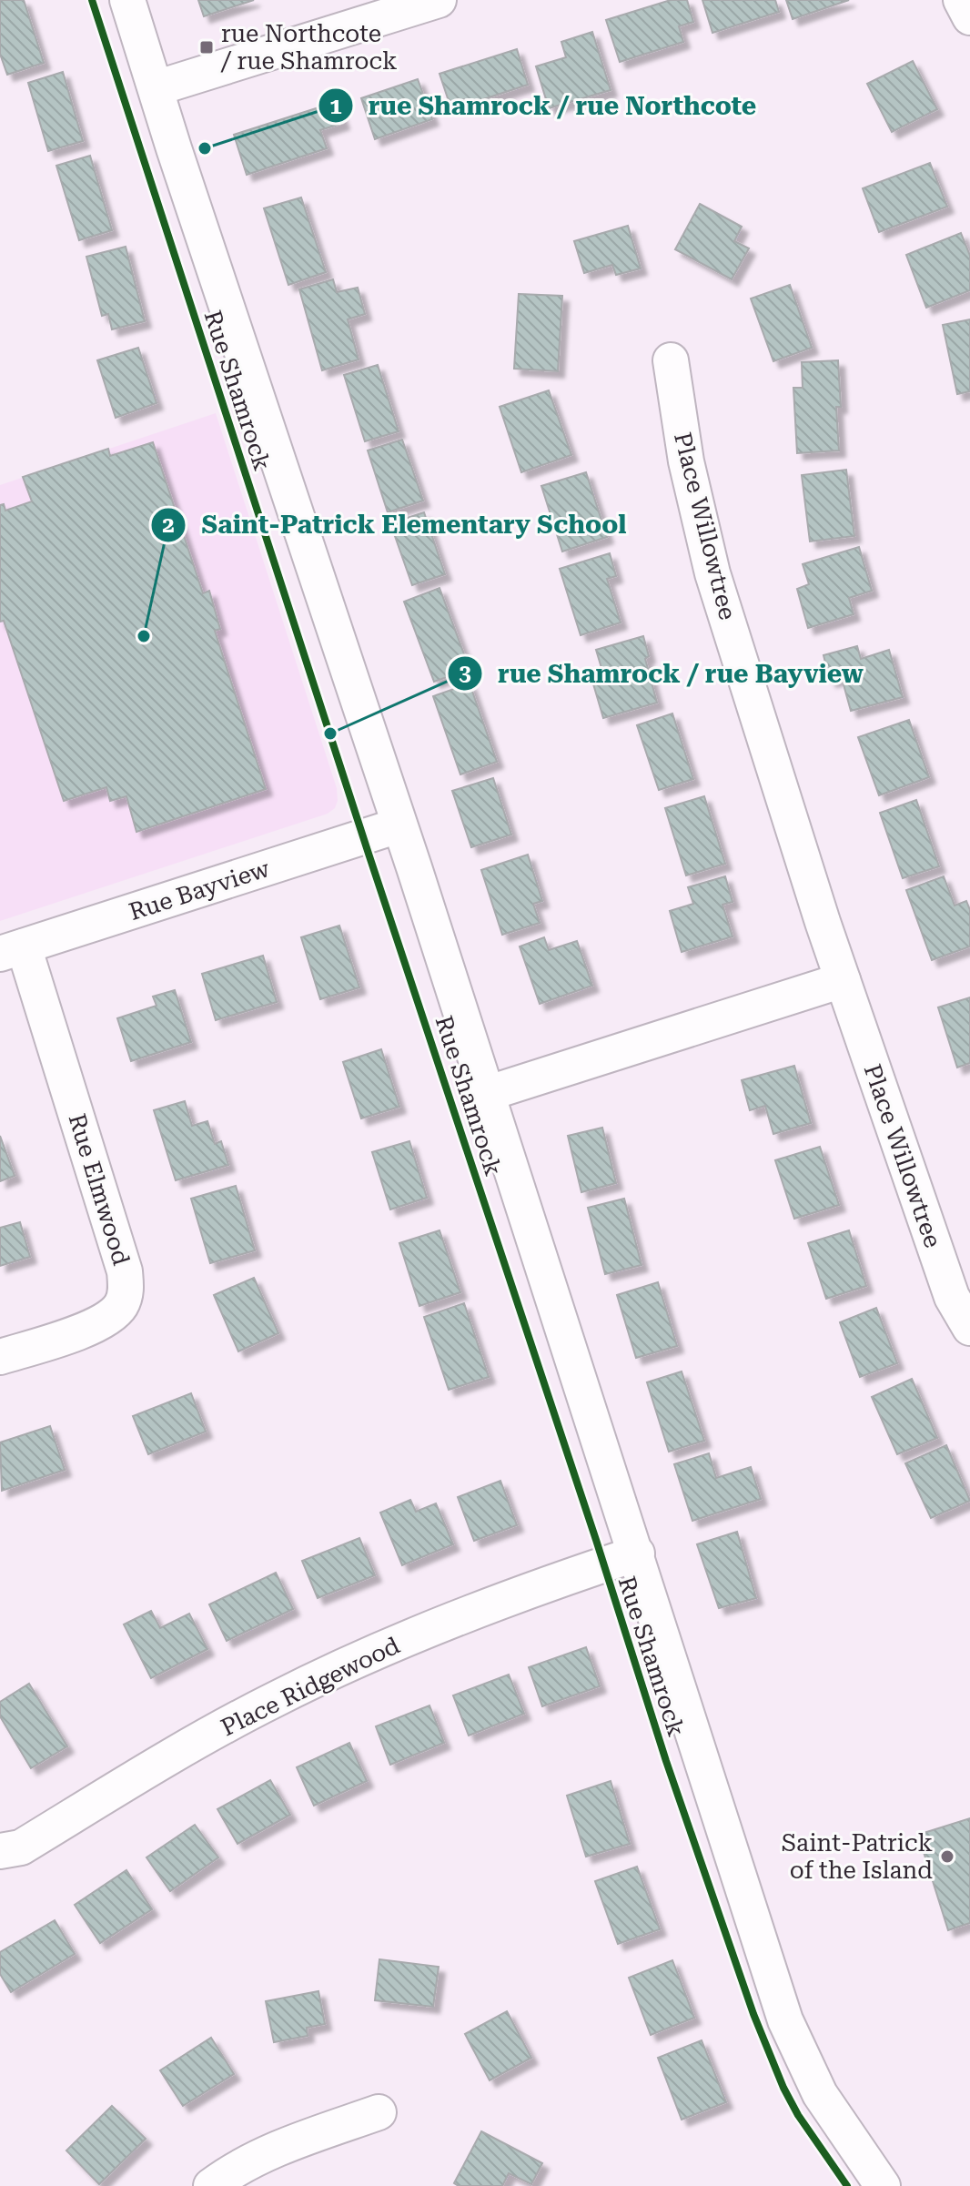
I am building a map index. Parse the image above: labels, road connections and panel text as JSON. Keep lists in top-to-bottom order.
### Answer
{
  "streets": {
    "street": [
      "Rue Shamrock",
      "Place Willowtree",
      "Rue Bayview",
      "Rue Elmwood",
      "Place Ridgewood"
    ]
  },
  "crossings": [
    ["Rue Shamrock", "Rue Bayview"],
    ["Rue Shamrock", "Place Ridgewood"],
    ["Rue Bayview", "Rue Elmwood"]
  ],
  "places": {
    "transit": ["rue Northcote / rue Shamrock"],
    "other": [
      "rue Shamrock / rue Northcote",
      "Saint-Patrick Elementary School",
      "rue Shamrock / rue Bayview",
      "Saint-Patrick of the Island"
    ]
  }
}
